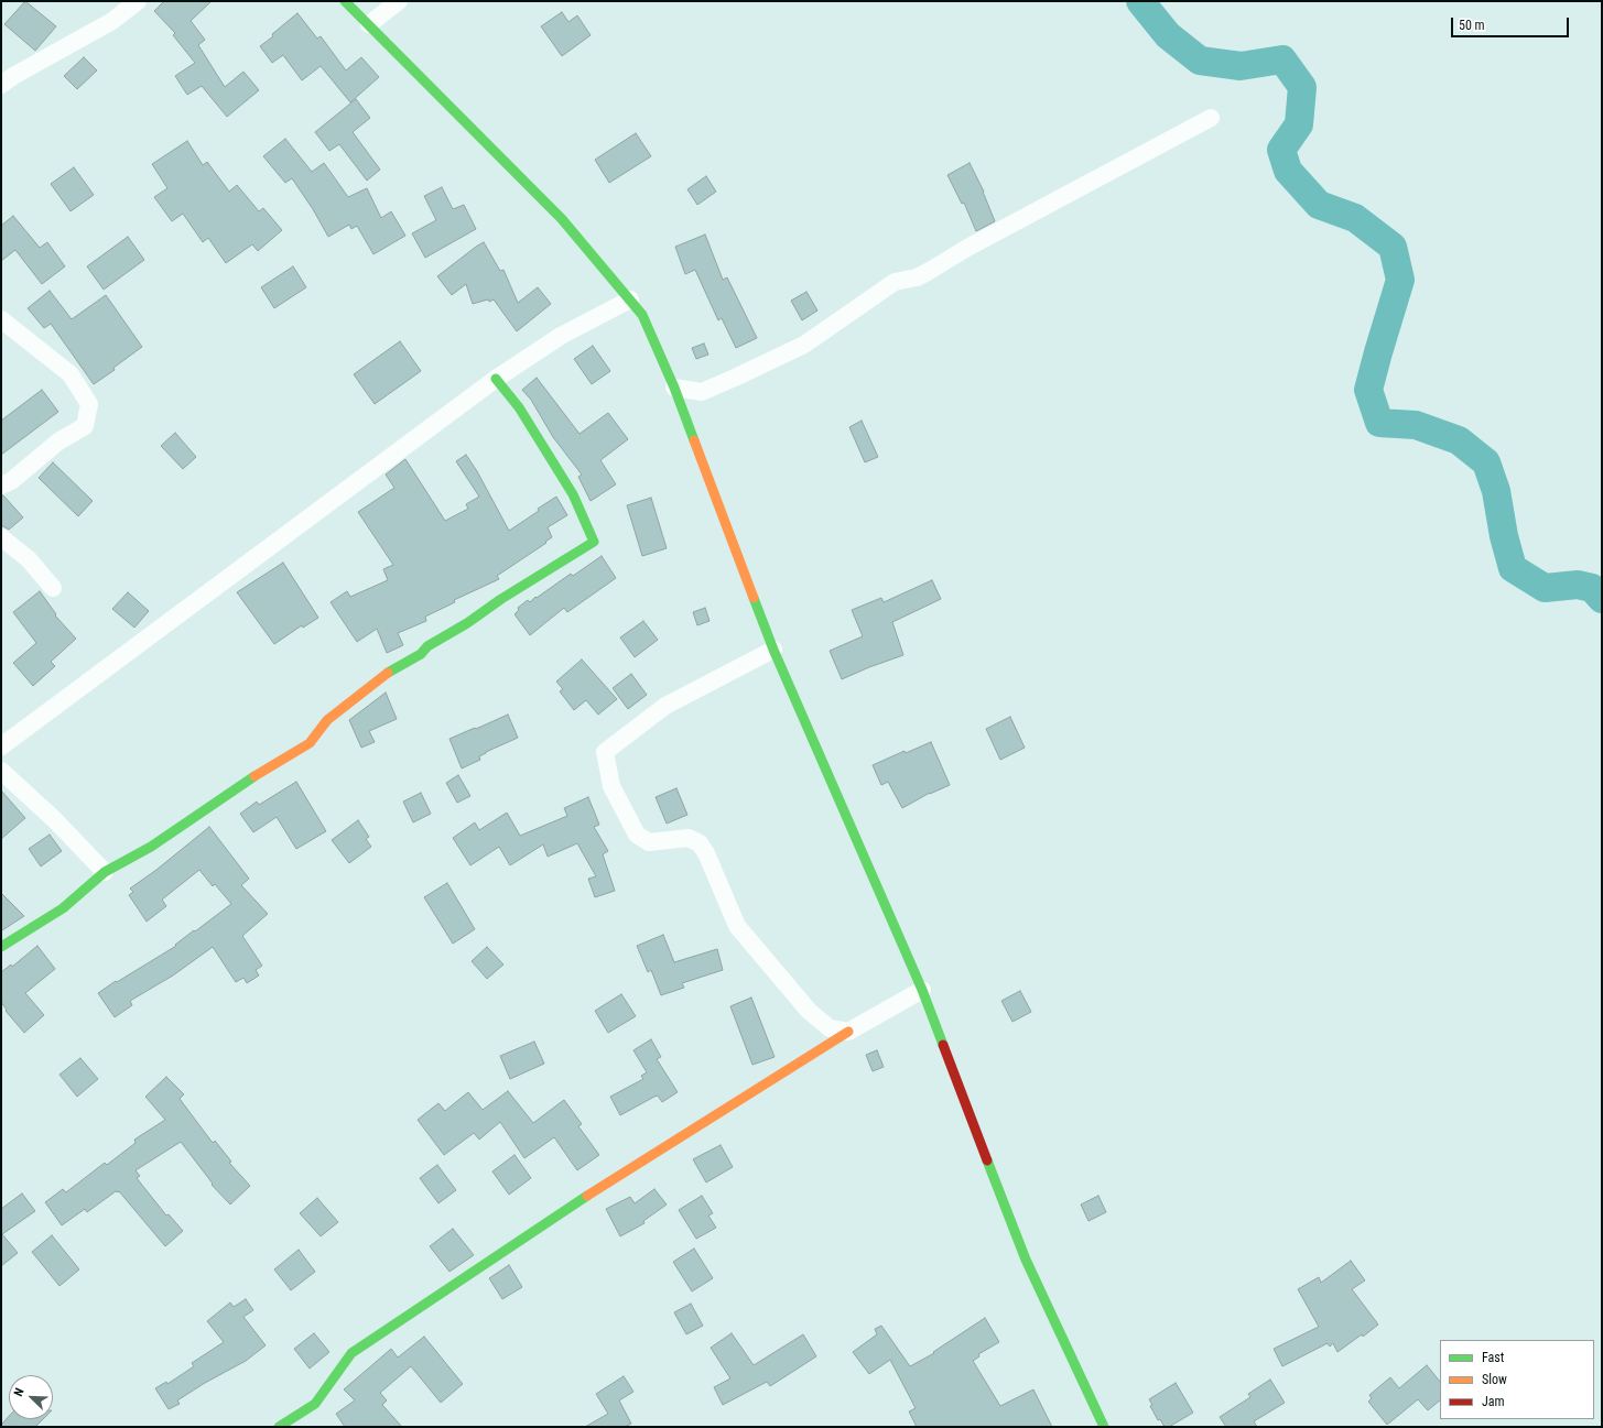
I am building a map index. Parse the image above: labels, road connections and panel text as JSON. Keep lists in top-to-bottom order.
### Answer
{
  "legend": ["Fast", "Slow", "Jam"],
  "scale_bar": "50 m",
  "north": "top left"
}
